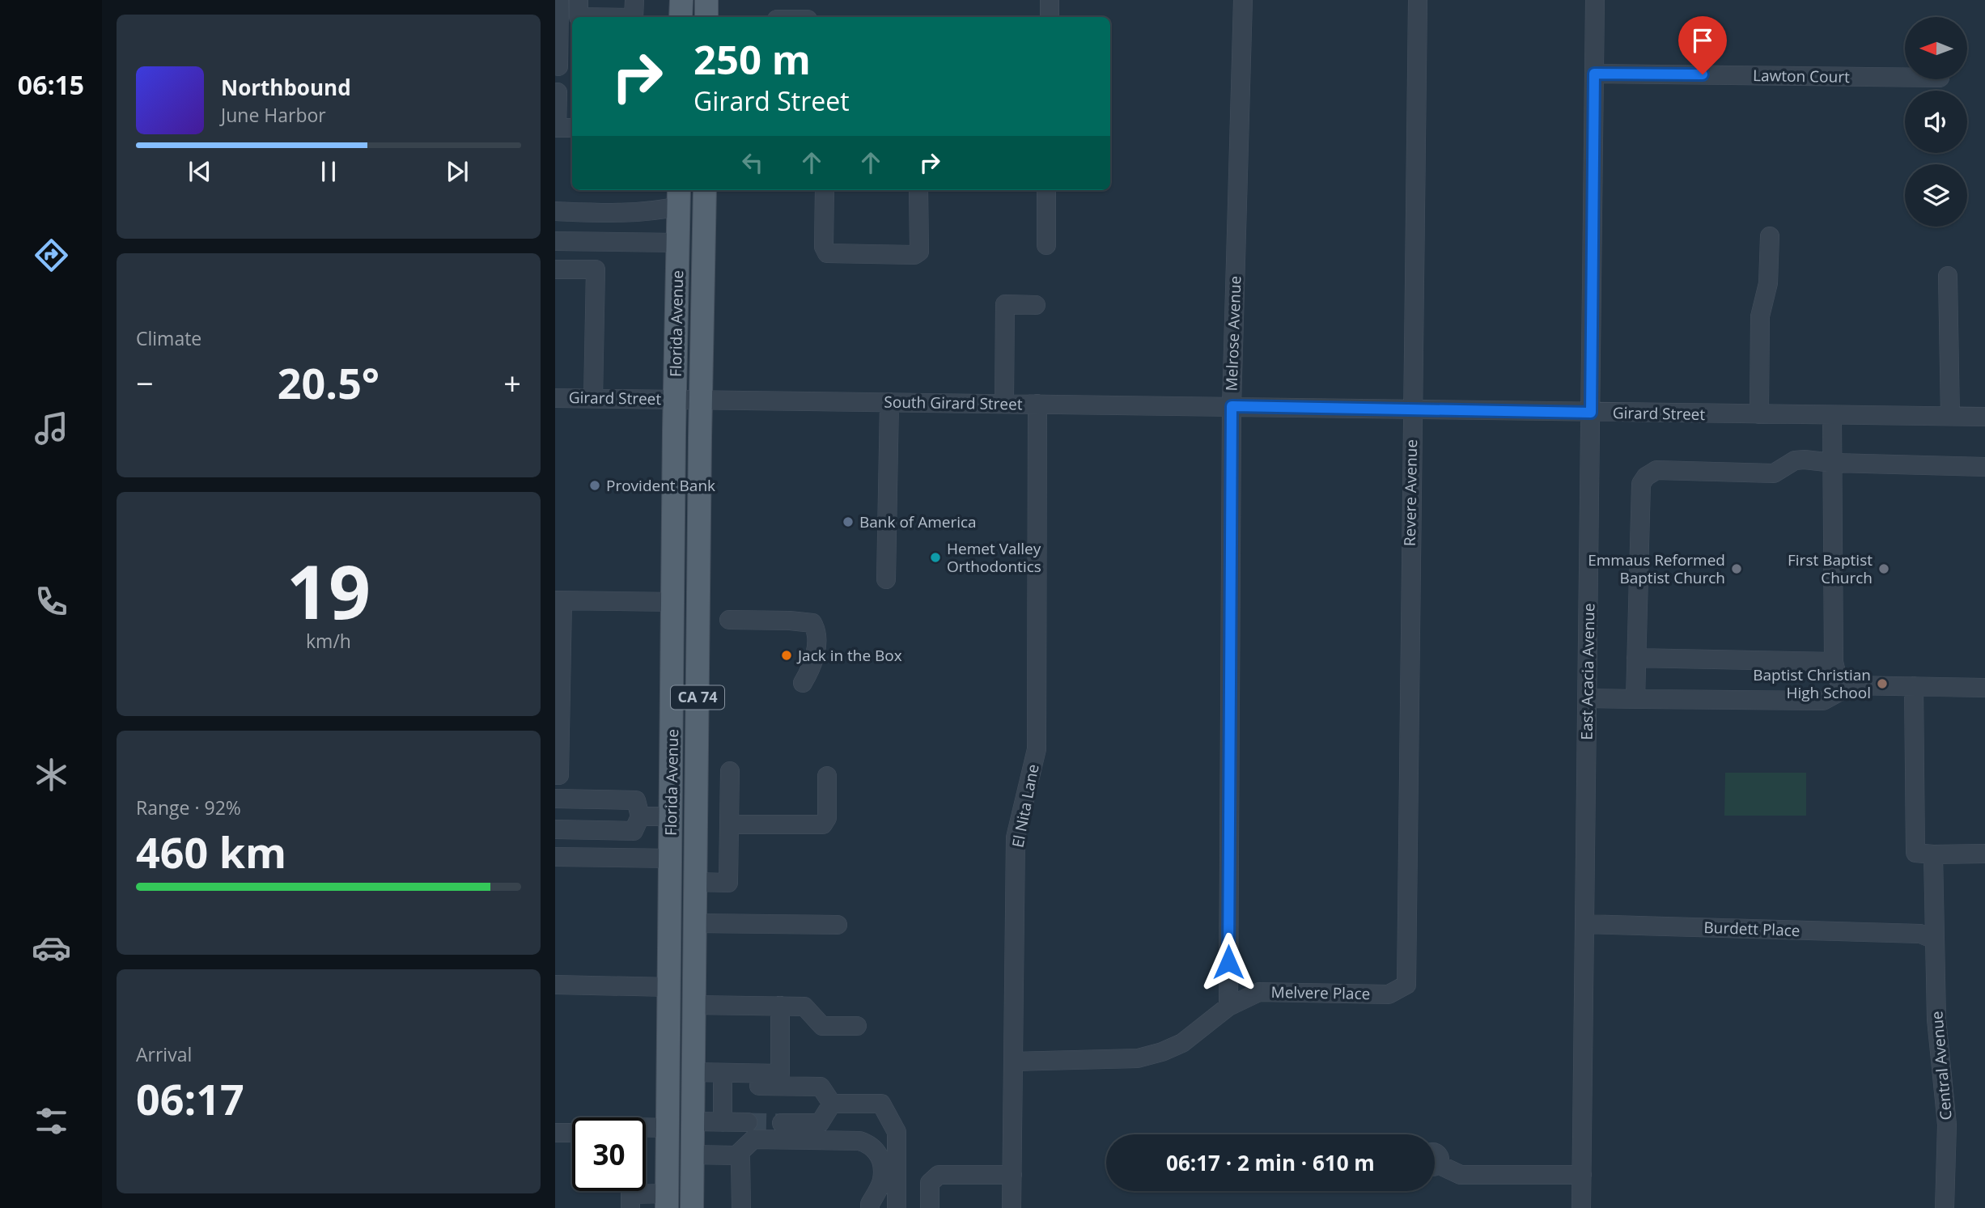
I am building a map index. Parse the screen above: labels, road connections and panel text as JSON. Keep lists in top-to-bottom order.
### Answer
{
  "streets": {
    "main road": ["Florida Avenue", "CA 74"],
    "street": [
      "Lawton Court",
      "Melrose Avenue",
      "Girard Street",
      "South Girard Street",
      "Revere Avenue",
      "East Acacia Avenue",
      "El Nita Lane",
      "Burdett Place",
      "Melvere Place",
      "Central Avenue"
    ]
  },
  "crossings": [
    ["Lawton Court", "East Acacia Avenue"],
    ["Florida Avenue", "Girard Street"],
    ["Florida Avenue", "South Girard Street"],
    ["Melrose Avenue", "Girard Street"],
    ["Melrose Avenue", "South Girard Street"],
    ["Melrose Avenue", "Melvere Place"],
    ["Girard Street", "South Girard Street"],
    ["Girard Street", "Revere Avenue"],
    ["Girard Street", "East Acacia Avenue"],
    ["South Girard Street", "El Nita Lane"],
    ["Revere Avenue", "Melvere Place"],
    ["East Acacia Avenue", "Burdett Place"],
    ["El Nita Lane", "Melvere Place"],
    ["Burdett Place", "Central Avenue"]
  ],
  "places": [
    "Provident Bank",
    "Bank of America",
    "Hemet Valley Orthodontics",
    "Emmaus Reformed Baptist Church",
    "First Baptist Church",
    "Jack in the Box",
    "Baptist Christian High School"
  ],
  "north": "left",
  "page": {
    "tabs": "06:15",
    "turn": ["250 m", "Girard Street"],
    "song": ["Northbound", "June Harbor"],
    "tile": [
      "Climate",
      ["19", "km/h"],
      ["Range · 92%", "460 km"],
      ["Arrival", "06:17"]
    ],
    "heat": ["−", "20.5°", "+"],
    "limit": "30",
    "trip": "06:17 · 2 min · 610 m"
  }
}
